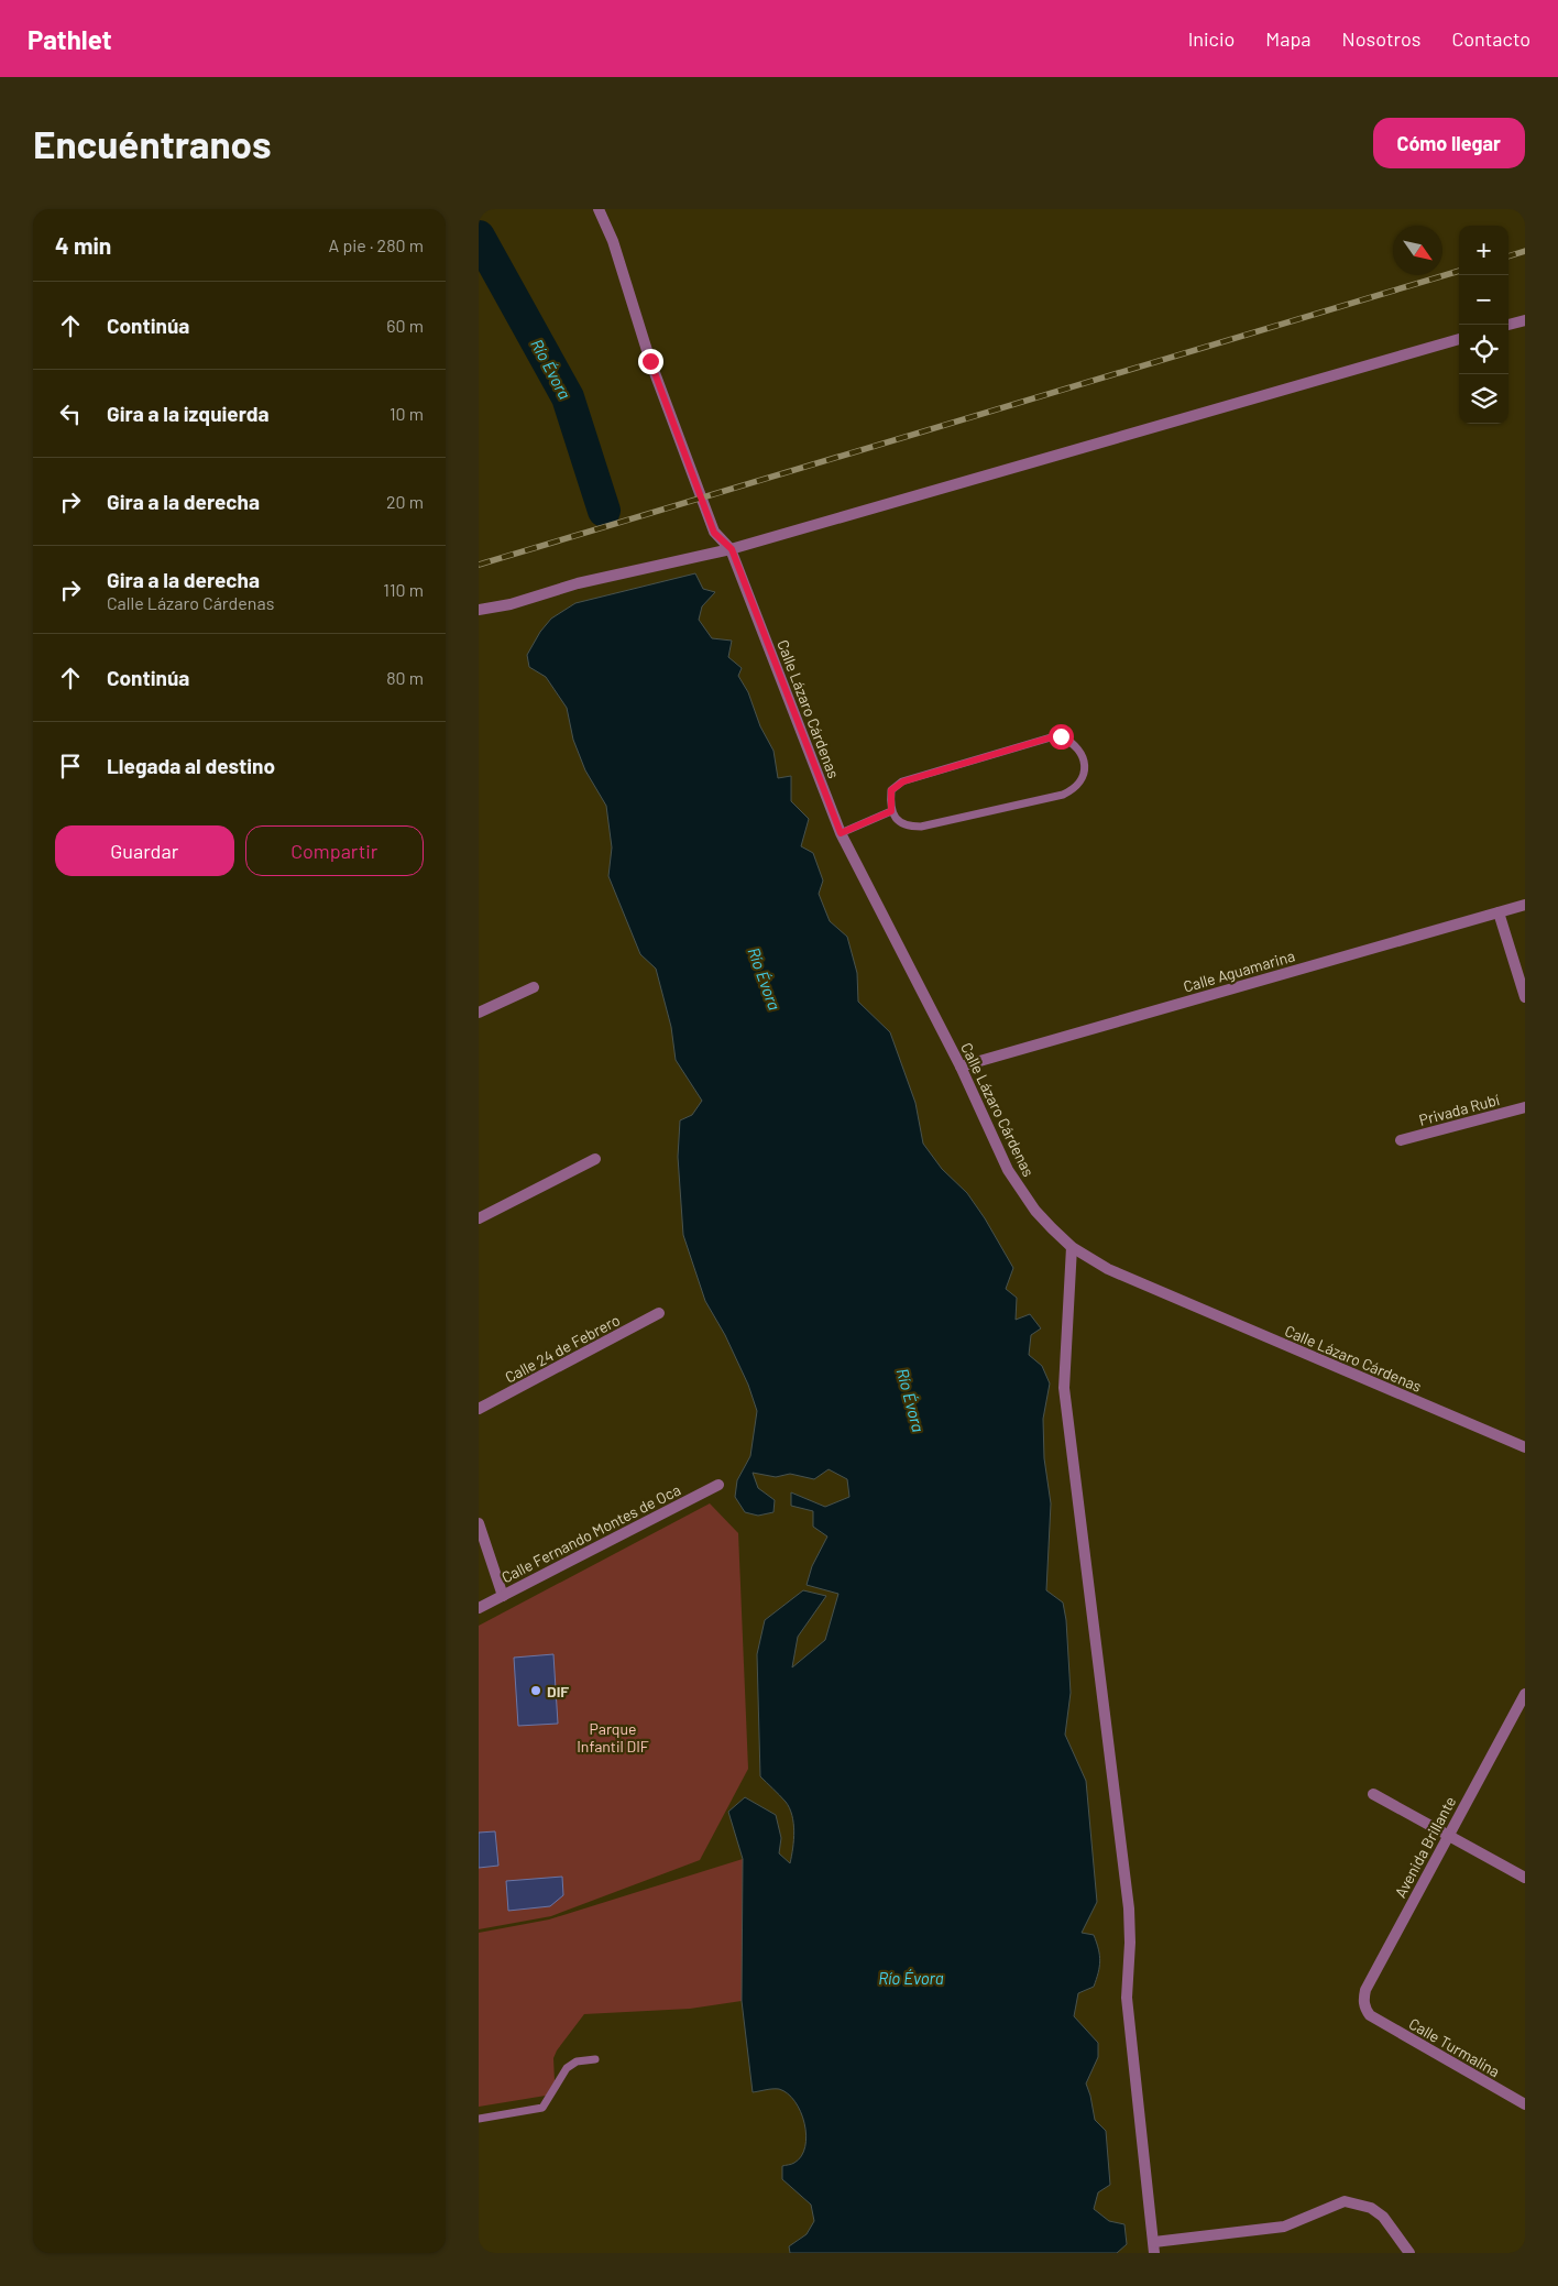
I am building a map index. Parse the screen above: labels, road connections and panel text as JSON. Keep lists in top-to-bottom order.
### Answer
{
  "streets": {
    "street": [
      "Calle Lázaro Cárdenas",
      "Calle Aguamarina",
      "Privada Rubí",
      "Calle 24 de Febrero",
      "Calle Fernando Montes de Oca",
      "Avenida Brillante",
      "Calle Turmalina"
    ]
  },
  "crossings": [
    ["Calle Lázaro Cárdenas", "Calle Aguamarina"],
    ["Avenida Brillante", "Calle Turmalina"]
  ],
  "water": ["Río Évora"],
  "parks": ["Parque Infantil DIF"],
  "places": ["DIF"],
  "north": "bottom right",
  "page": {
    "header": "Pathlet",
    "nav": [
      "Inicio",
      "Mapa",
      "Nosotros",
      "Contacto"
    ],
    "buttons": [
      "Cómo llegar",
      ["Guardar", "Compartir"]
    ],
    "title": "Encuéntranos",
    "heading": ["4 min", "A pie · 280 m"],
    "map_buttons": ["+", "−"],
    "list": [
      ["Continúa", "60 m"],
      ["Gira a la izquierda", "10 m"],
      ["Gira a la derecha", "20 m"],
      ["Gira a la derecha", "Calle Lázaro Cárdenas", "110 m"],
      ["Continúa", "80 m"],
      "Llegada al destino"
    ]
  }
}
